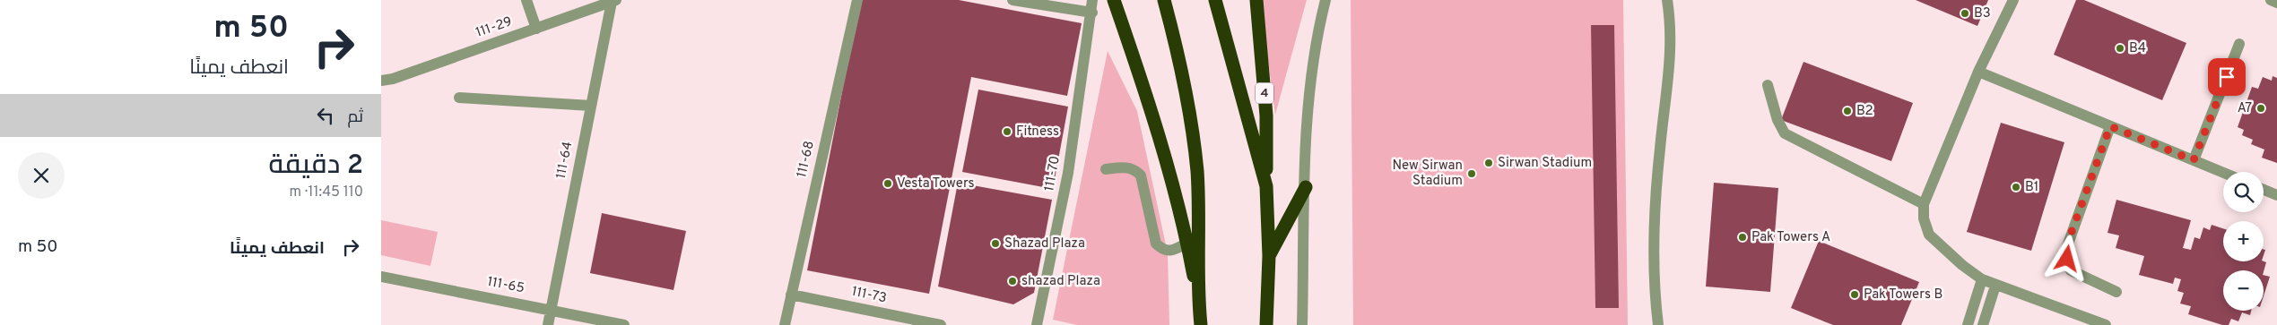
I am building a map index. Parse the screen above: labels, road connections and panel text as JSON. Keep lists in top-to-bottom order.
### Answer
{
  "streets": {
    "highway": ["4"],
    "street": [
      "111-29",
      "111-68",
      "111-64",
      "111-70",
      "111-65",
      "111-73"
    ]
  },
  "crossings": [
    ["111-29", "111-64"],
    ["111-68", "111-73"],
    ["111-64", "111-65"]
  ],
  "places": [
    "B3",
    "B4",
    "A7",
    "B2",
    "Fitness",
    "Sirwan Stadium",
    "New Sirwan Stadium",
    "Vesta Towers",
    "B1",
    "Pak Towers A",
    "Shazad Plaza",
    "shazad Plaza",
    "Pak Towers B"
  ],
  "page": {
    "turn": ["50 m", "انعطف يمينًا"],
    "then": "ثم",
    "heading": ["2 دقيقة", "110 m · 11:45"],
    "map_buttons": ["+", "−"],
    "list": [
      {
        "name": "انعطف يمينًا",
        "value": "50 m"
      }
    ]
  }
}
